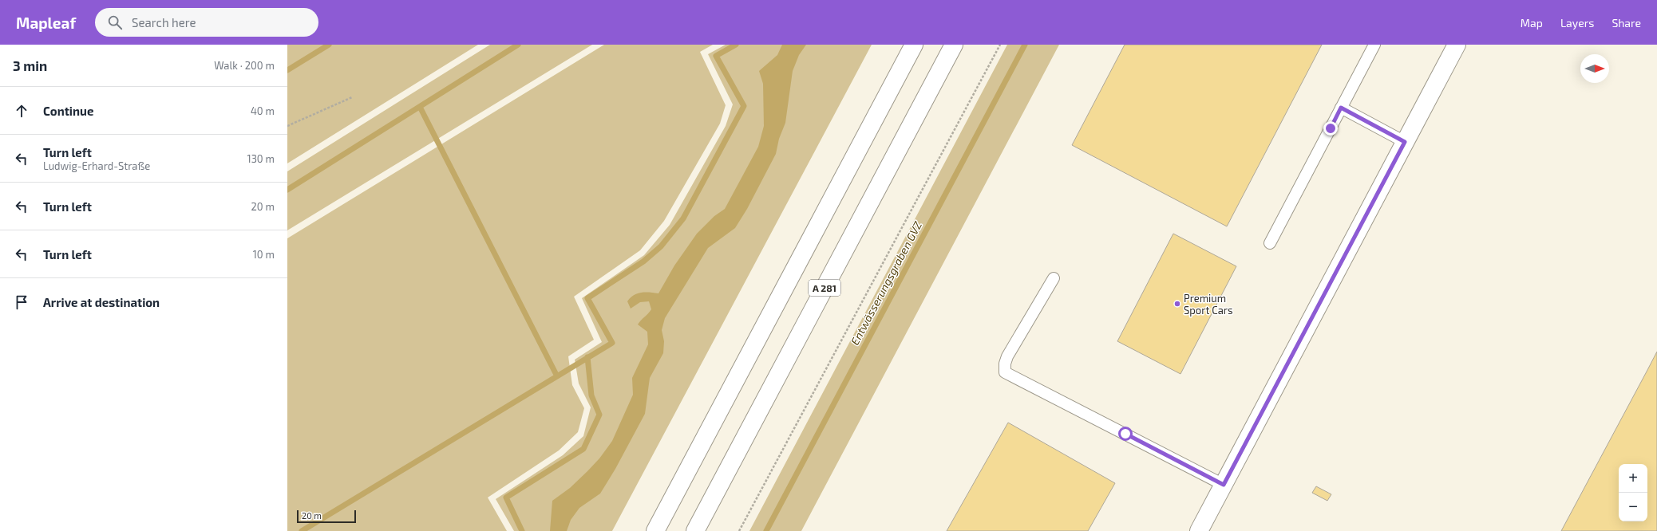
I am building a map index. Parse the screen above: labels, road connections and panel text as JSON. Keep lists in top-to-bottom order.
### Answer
{
  "streets": {
    "main road": ["A 281"]
  },
  "water": ["Entwässerungsgraben GVZ"],
  "places": ["Premium Sport Cars"],
  "scale_bar": "20 m",
  "north": "right",
  "page": {
    "header": "Mapleaf",
    "search": "Search here",
    "nav": ["Map", "Layers", "Share"],
    "heading": ["3 min", "Walk · 200 m"],
    "list": [
      ["Continue", "40 m"],
      ["Turn left", "Ludwig-Erhard-Straße", "130 m"],
      ["Turn left", "20 m"],
      ["Turn left", "10 m"],
      "Arrive at destination"
    ],
    "map_buttons": ["+", "−"],
    "scale": "20 m"
  }
}
